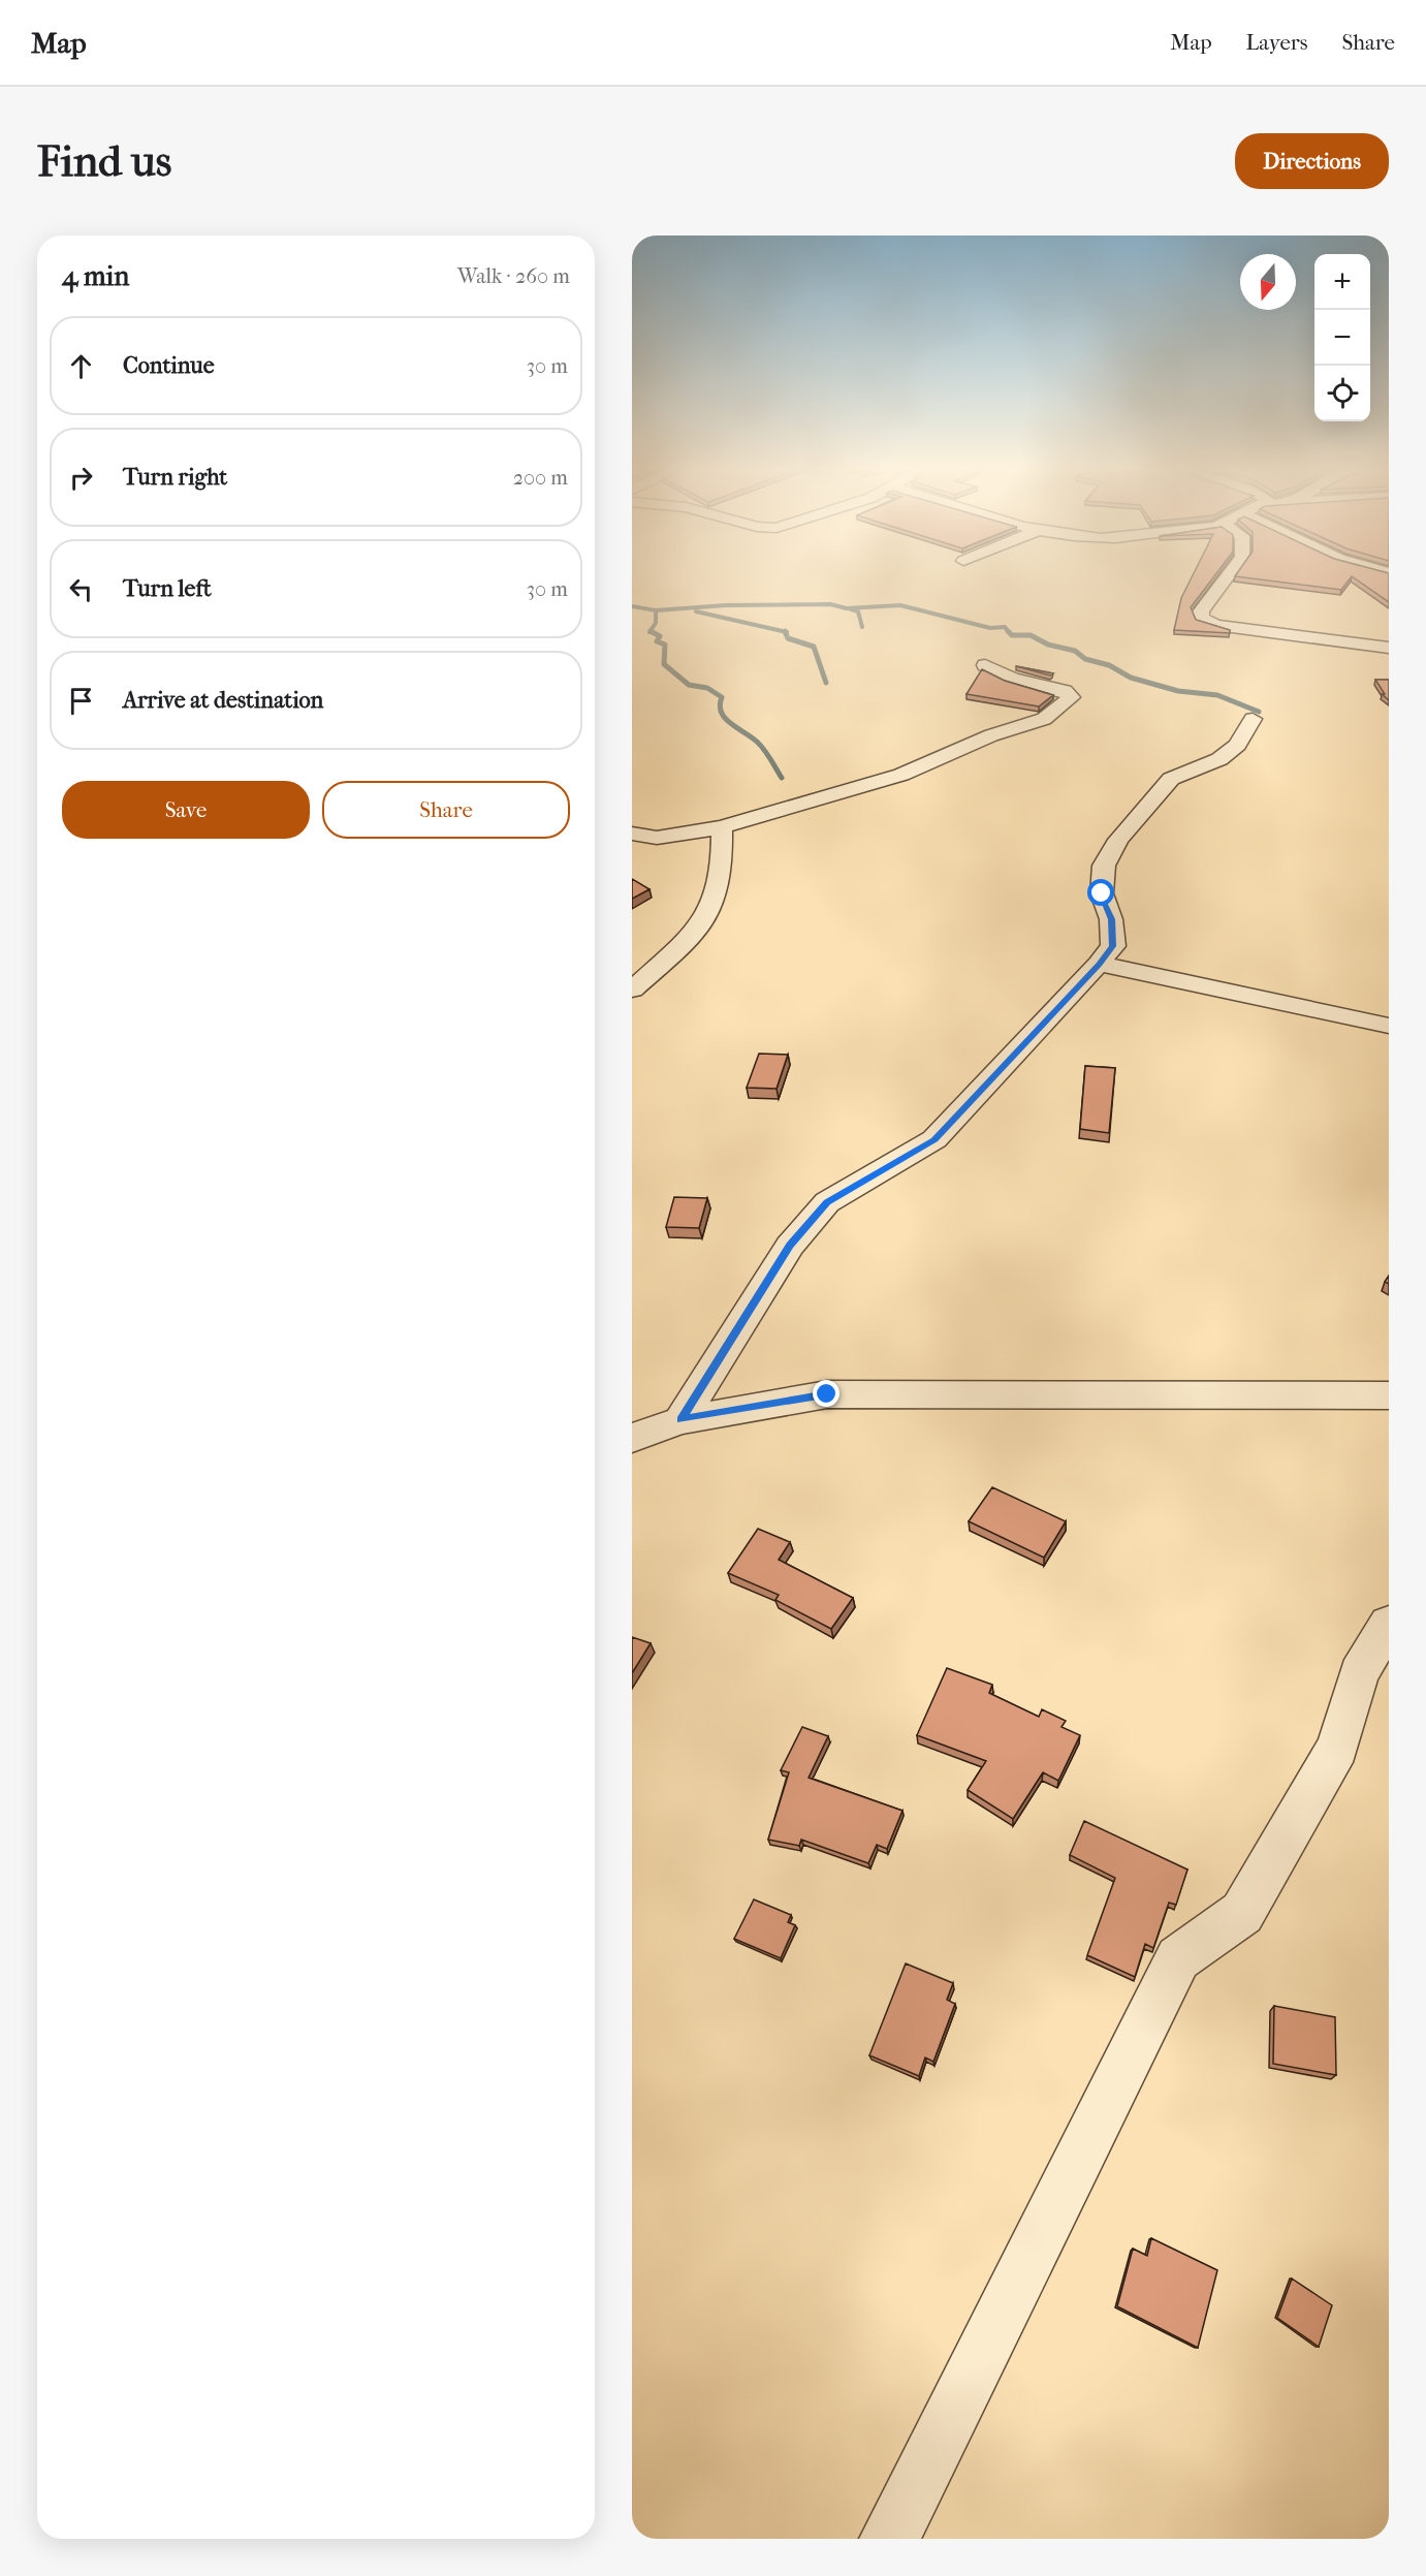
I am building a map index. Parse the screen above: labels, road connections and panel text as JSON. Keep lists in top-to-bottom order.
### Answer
{
  "north": "bottom",
  "page": {
    "header": "Map",
    "nav": ["Map", "Layers", "Share"],
    "buttons": [
      "Directions",
      ["Save", "Share"]
    ],
    "title": "Find us",
    "heading": ["4 min", "Walk · 260 m"],
    "map_buttons": ["+", "−"],
    "list": [
      ["Continue", "30 m"],
      ["Turn right", "200 m"],
      ["Turn left", "30 m"],
      "Arrive at destination"
    ]
  }
}
